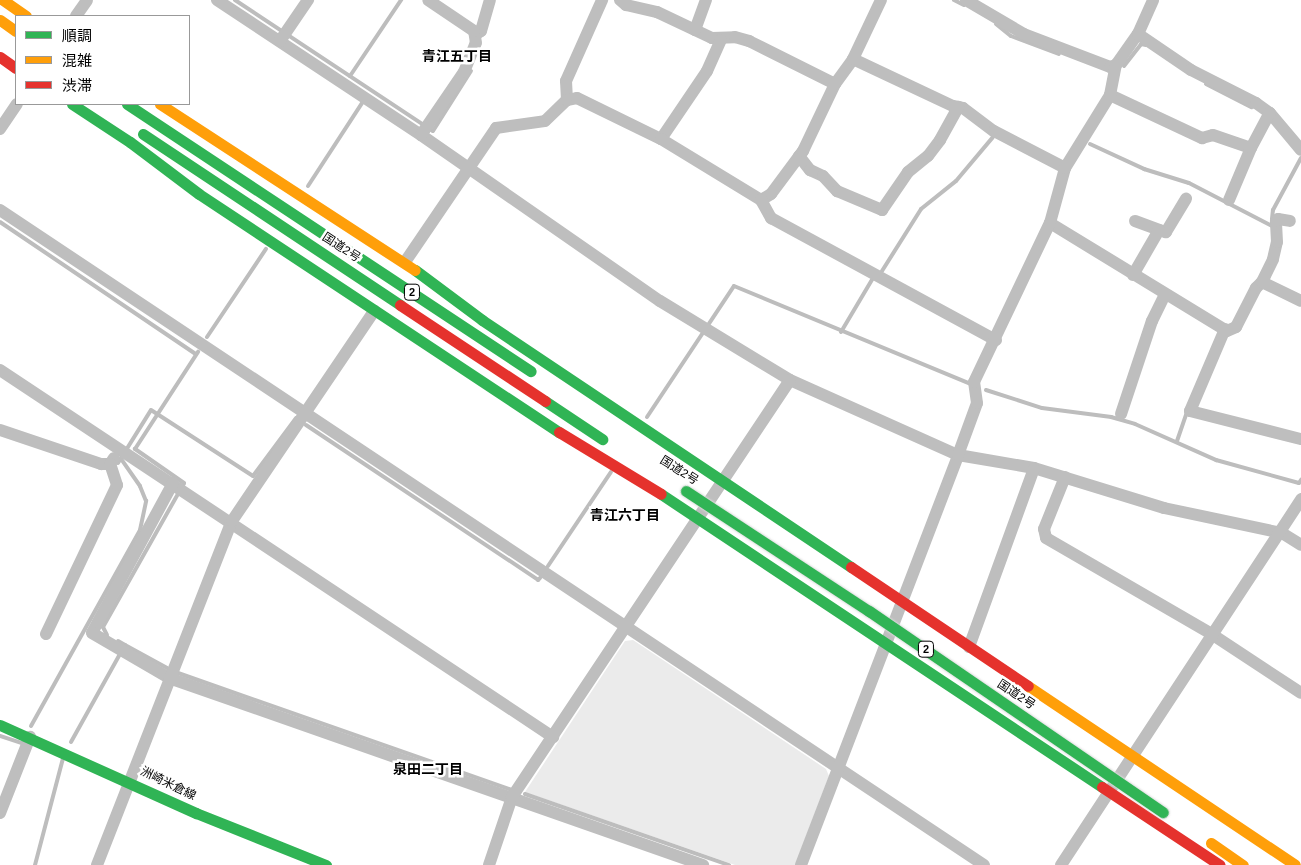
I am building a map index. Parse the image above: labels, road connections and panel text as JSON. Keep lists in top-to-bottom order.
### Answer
{
  "streets": {
    "main road": ["国道2号", "2", "洲崎米倉線"]
  },
  "districts": ["青江五丁目", "青江六丁目", "泉田二丁目"],
  "legend": ["順調", "混雑", "渋滞"]
}
